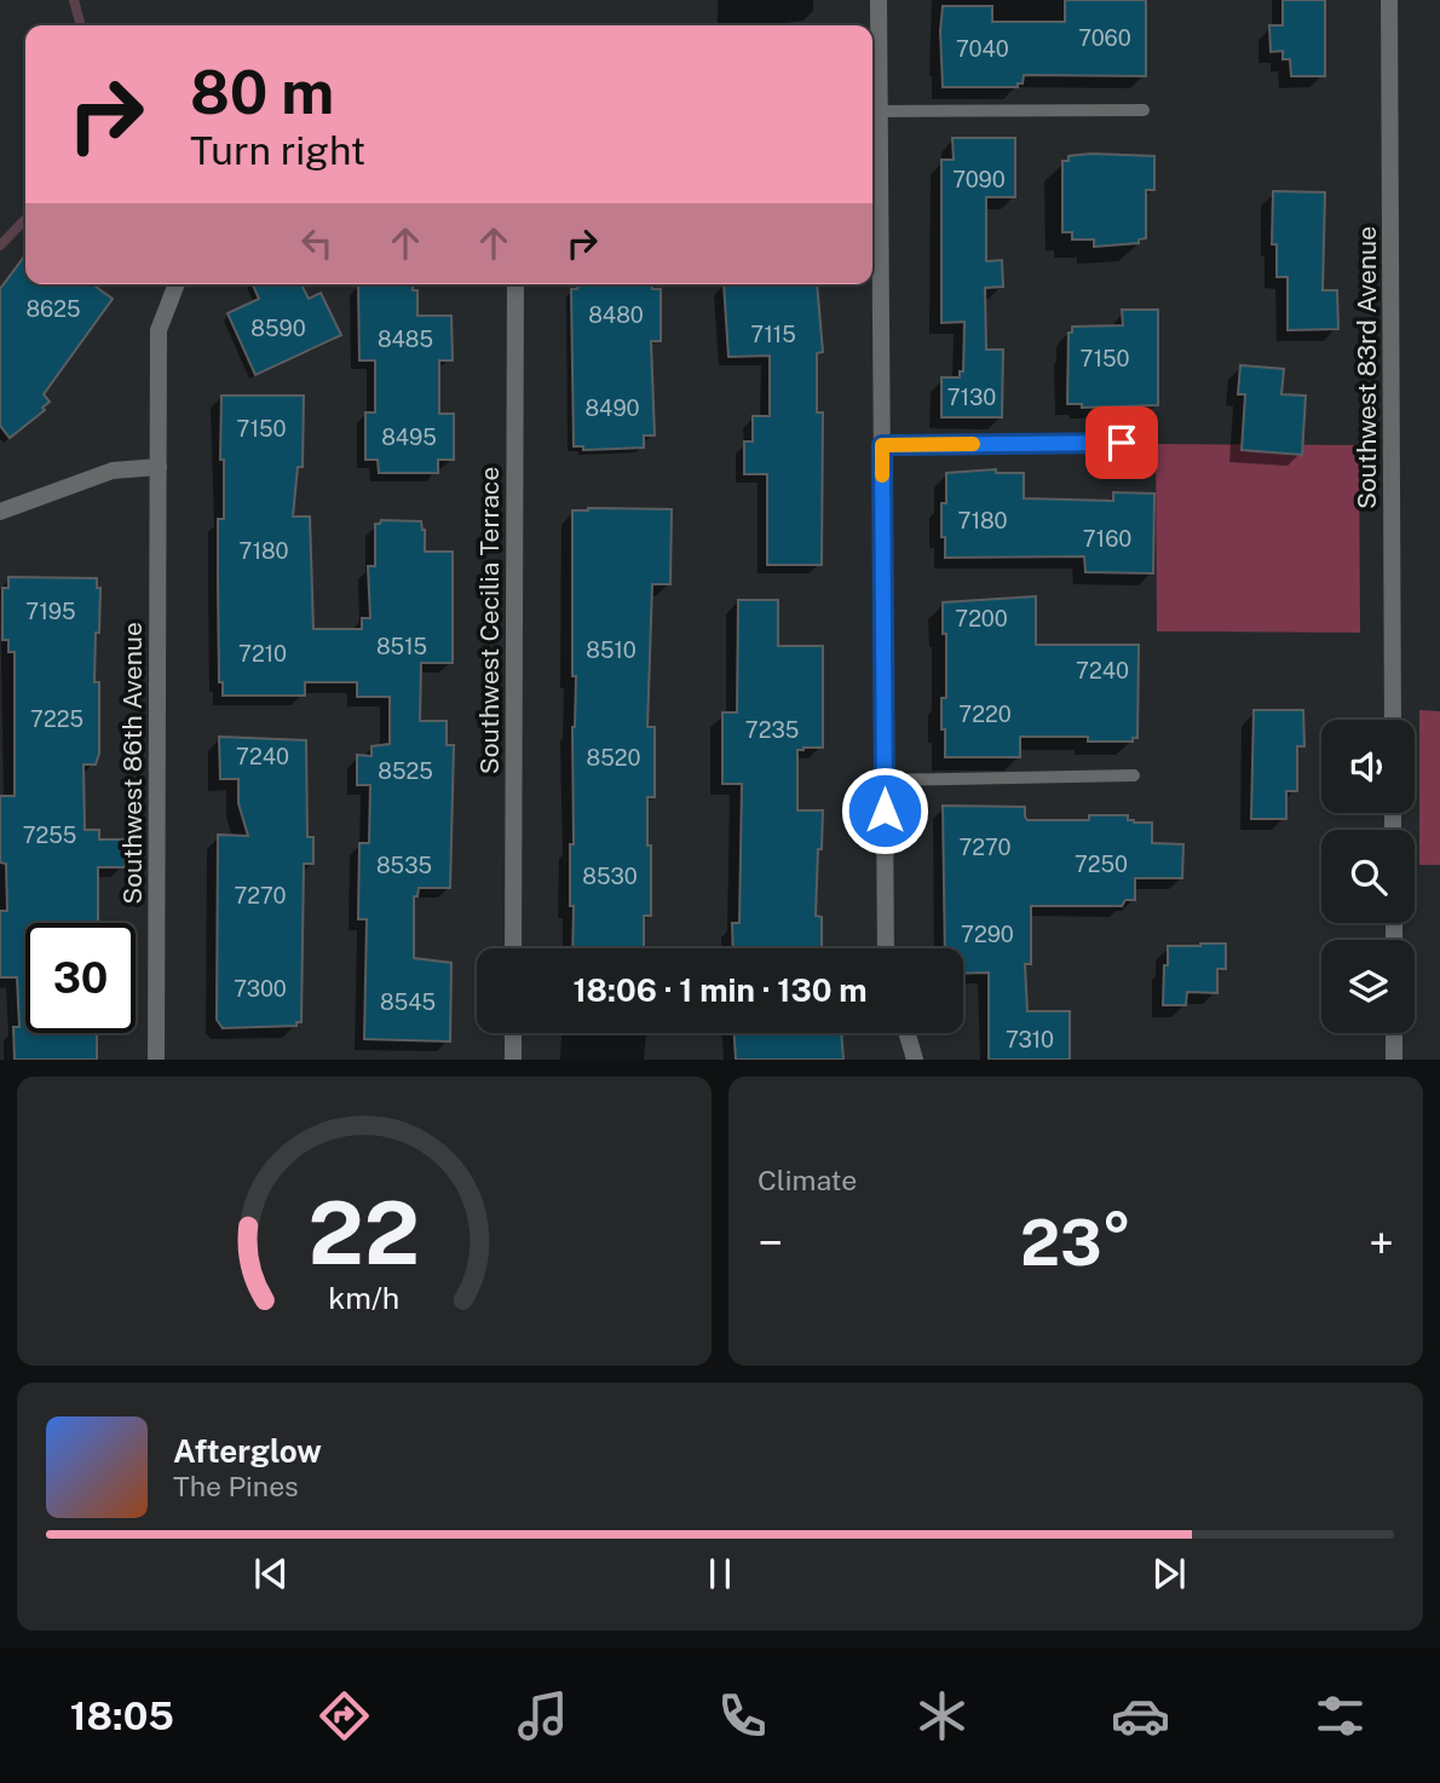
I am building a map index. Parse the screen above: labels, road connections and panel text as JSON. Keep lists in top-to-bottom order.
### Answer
{
  "streets": {
    "street": ["Southwest 83rd Avenue", "Southwest Cecilia Terrace", "Southwest 86th Avenue"]
  },
  "house_numbers": [
    "7060",
    "7040",
    "7090",
    "8625",
    "8480",
    "8590",
    "7115",
    "8485",
    "7150",
    "7130",
    "8490",
    "7150",
    "8495",
    "7180",
    "7160",
    "7180",
    "7195",
    "7200",
    "8515",
    "8510",
    "7210",
    "7240",
    "7220",
    "7225",
    "7235",
    "7240",
    "8520",
    "8525",
    "7255",
    "7270",
    "7250",
    "8535",
    "8530",
    "7270",
    "7290",
    "7300",
    "8545",
    "7310"
  ],
  "page": {
    "turn": ["80 m", "Turn right"],
    "limit": "30",
    "trip": "18:06 · 1 min · 130 m",
    "tile": "Climate",
    "heat": ["−", "23°", "+"],
    "song": ["Afterglow", "The Pines"],
    "tabs": "18:05",
    "gauge": ["22", "km/h"]
  }
}
